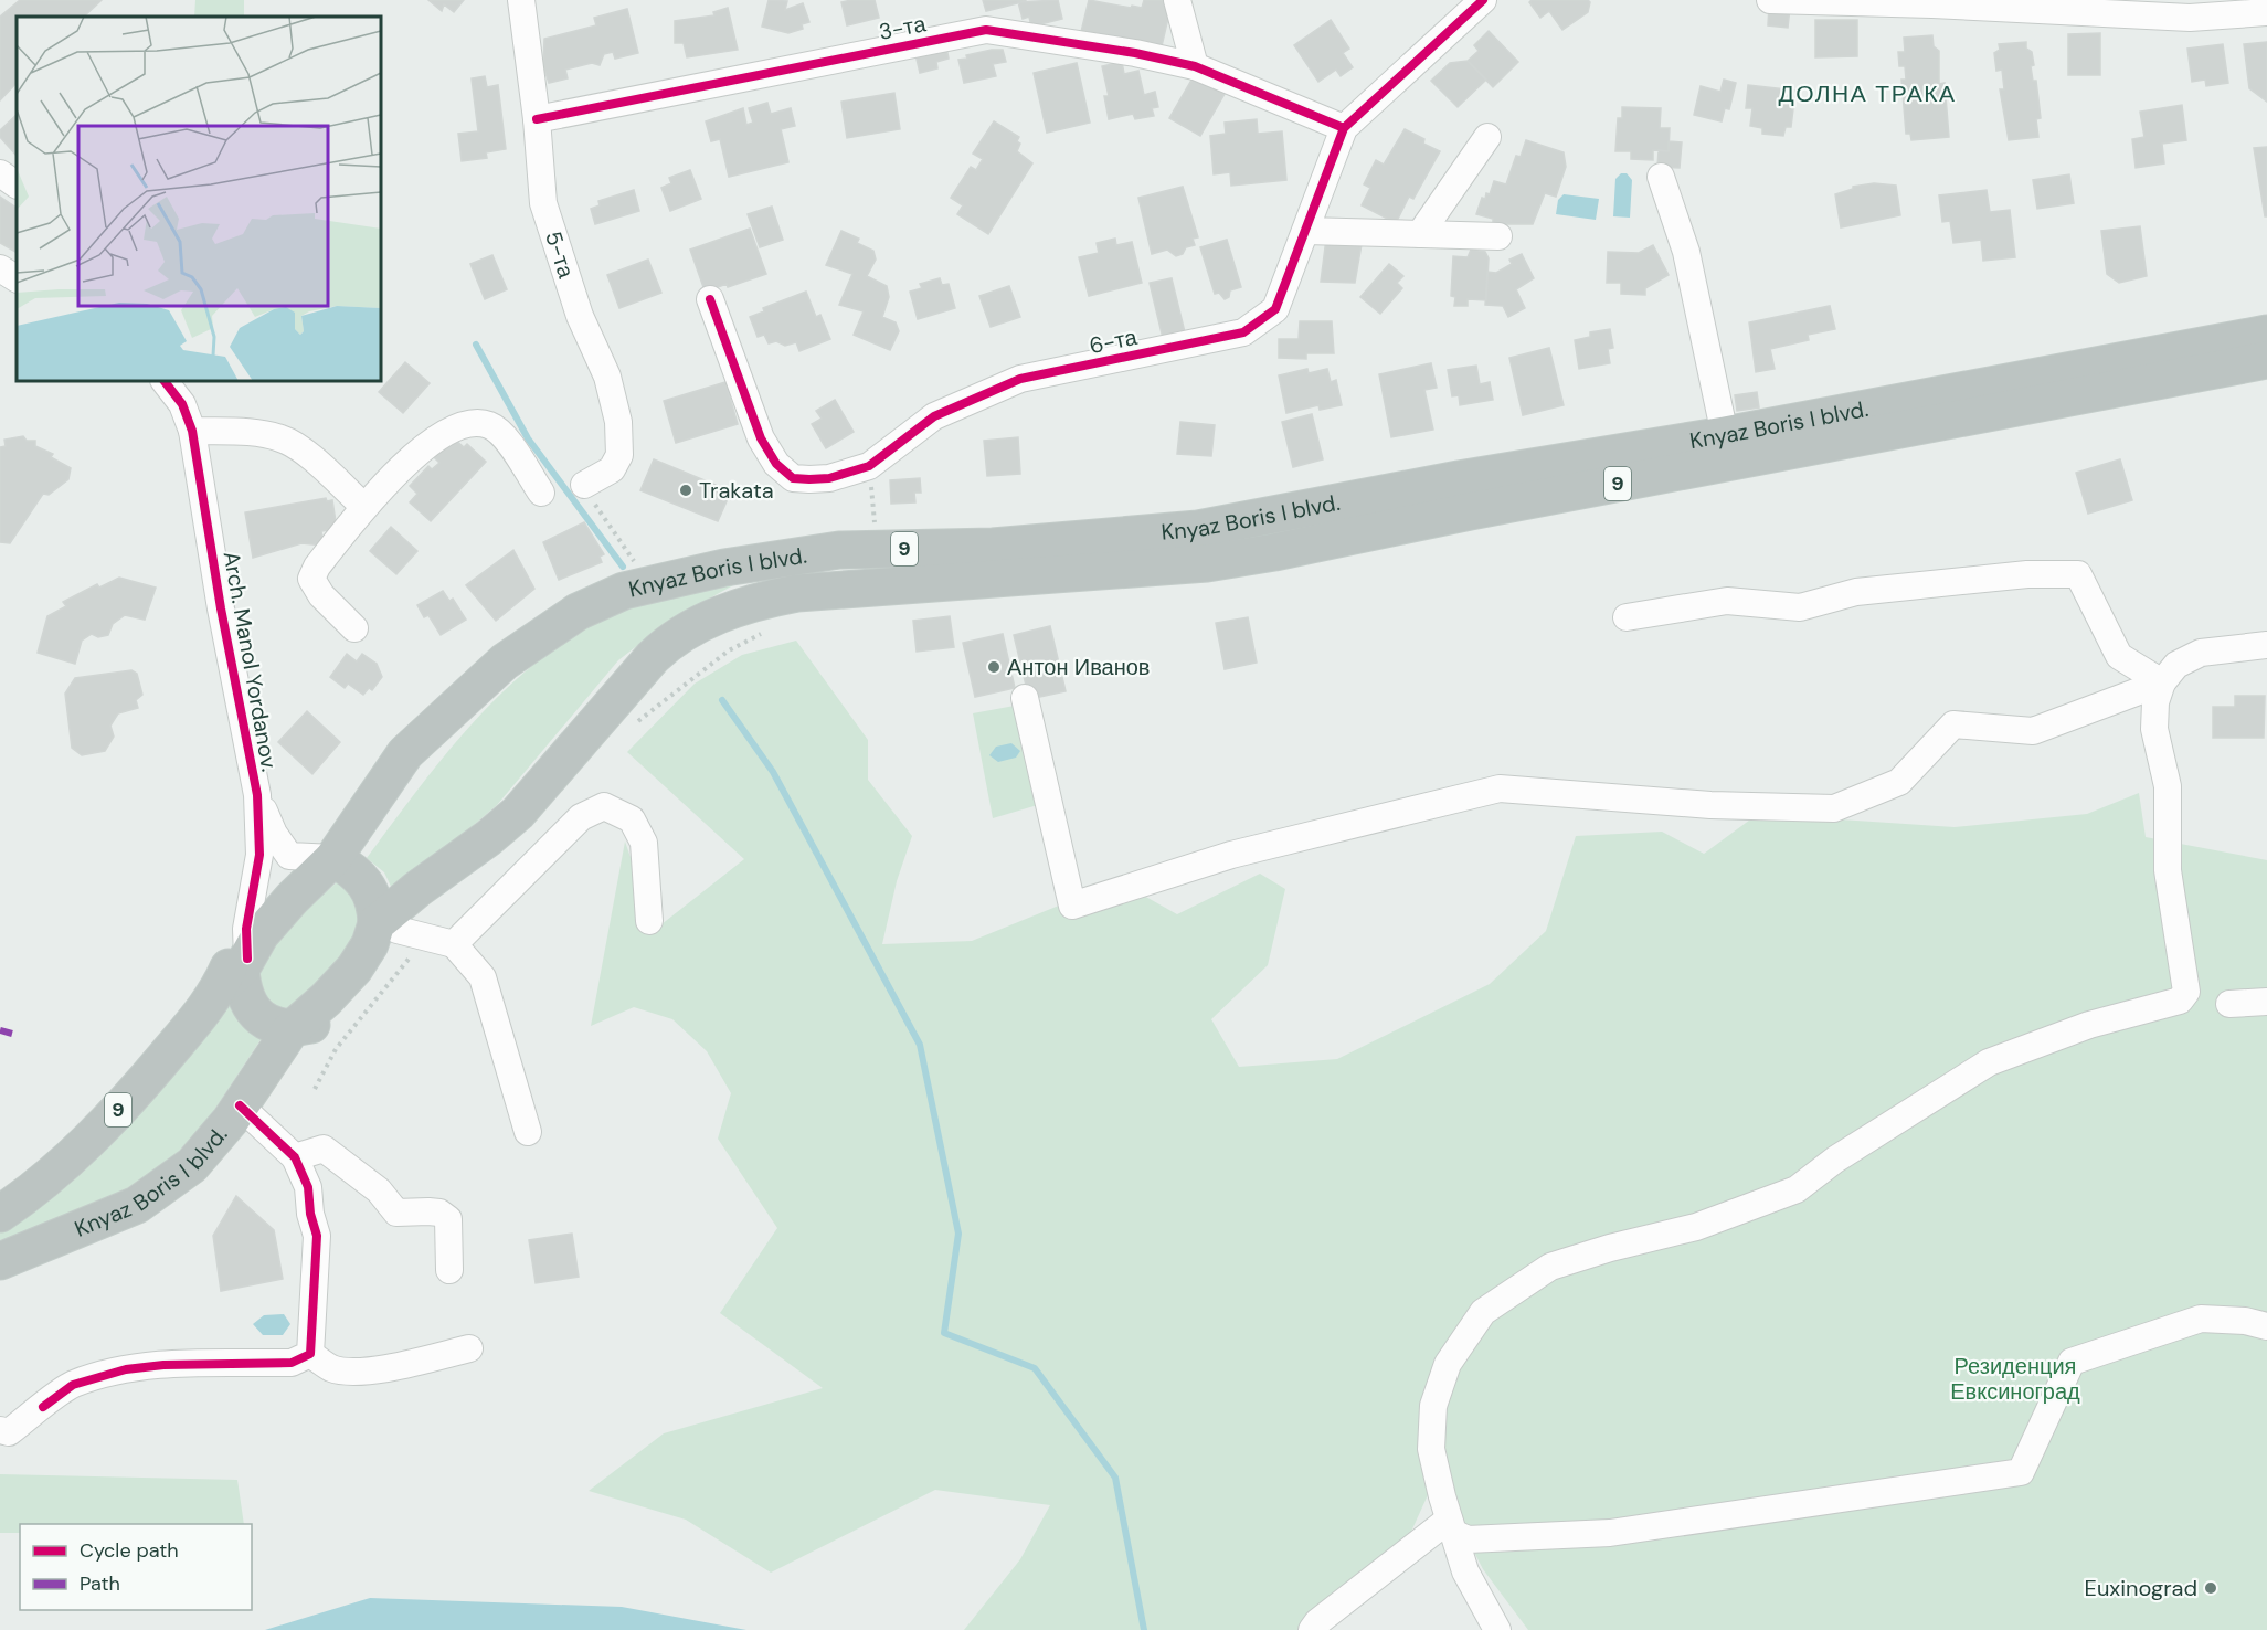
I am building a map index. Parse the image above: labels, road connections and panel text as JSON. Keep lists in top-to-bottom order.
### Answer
{
  "streets": {
    "highway": ["Knyaz Boris I blvd.", "9"],
    "street": [
      "3-та",
      "5-та",
      "6-та",
      "Arch. Manol Yordanov."
    ]
  },
  "crossings": [
    ["3-та", "5-та"],
    ["3-та", "6-та"],
    ["Knyaz Boris I blvd.", "9"],
    ["Knyaz Boris I blvd.", "Arch. Manol Yordanov."],
    ["9", "Arch. Manol Yordanov."]
  ],
  "districts": ["ДОЛНА ТРАКА"],
  "parks": ["Резиденция Евксиноград"],
  "places": ["Trakata", "Антон Иванов", "Euxinograd"],
  "legend": ["Cycle path", "Path"]
}
